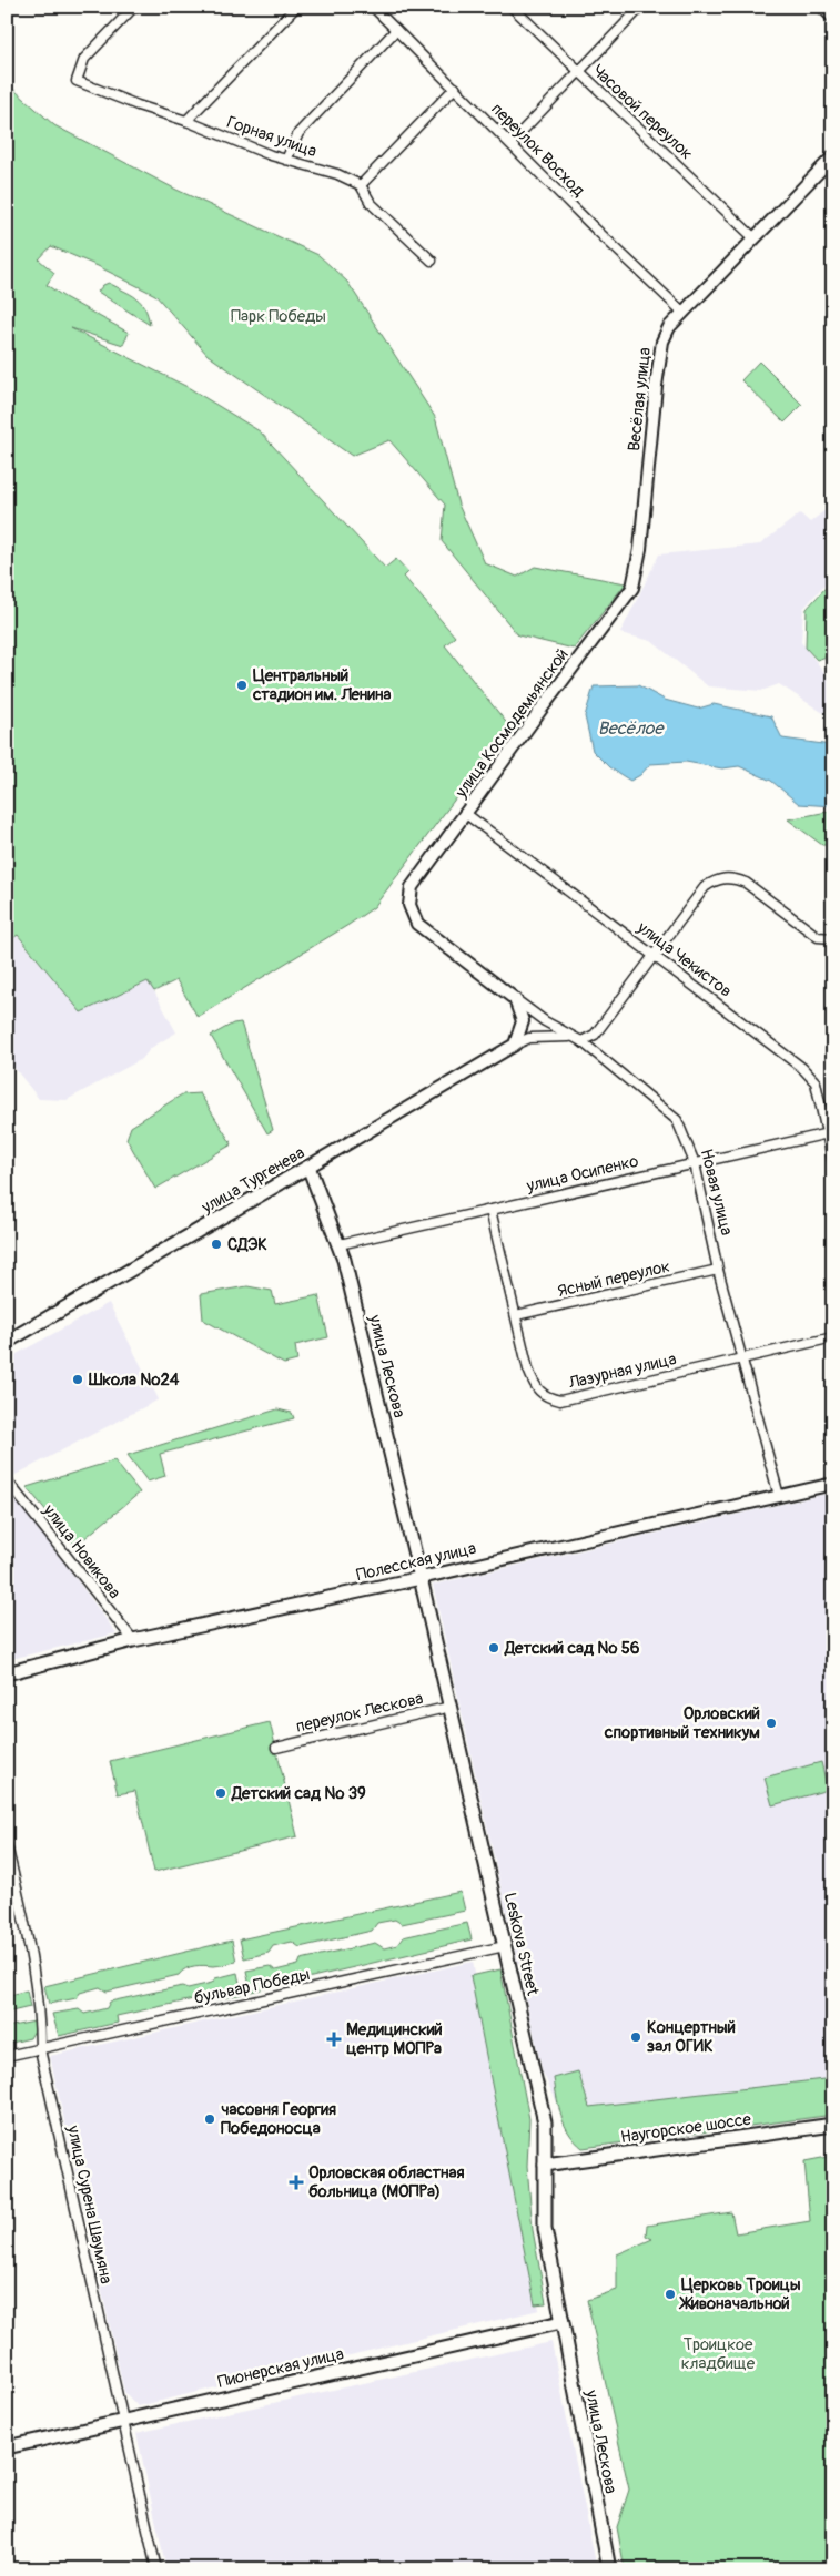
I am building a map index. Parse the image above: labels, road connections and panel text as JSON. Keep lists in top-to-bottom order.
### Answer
{
  "streets": {
    "main road": [
      "улица Тургенева",
      "улица Лескова",
      "Полесская улица",
      "Leskova Street",
      "Наугорское шоссе",
      "Пионерская улица"
    ],
    "street": [
      "Часовой переулок",
      "Горная улица",
      "переулок Восход",
      "Весёлая улица",
      "улица Космодемьянской",
      "улица Чекистов",
      "улица Осипенко",
      "Новая улица",
      "Ясный переулок",
      "Лазурная улица",
      "улица Новикова",
      "переулок Лескова",
      "бульвар Победы",
      "улица Сурена Шаумяна"
    ]
  },
  "crossings": [
    ["Часовой переулок", "Весёлая улица"],
    ["переулок Восход", "Весёлая улица"],
    ["Весёлая улица", "улица Космодемьянской"],
    ["улица Космодемьянской", "улица Чекистов"],
    ["улица Космодемьянской", "Новая улица"],
    ["улица Чекистов", "улица Осипенко"],
    ["улица Осипенко", "Новая улица"],
    ["улица Осипенко", "улица Лескова"],
    ["улица Осипенко", "Лазурная улица"],
    ["улица Тургенева", "улица Лескова"],
    ["Новая улица", "Ясный переулок"],
    ["Новая улица", "Лазурная улица"],
    ["Новая улица", "Полесская улица"],
    ["Ясный переулок", "Лазурная улица"],
    ["улица Лескова", "Полесская улица"],
    ["улица Лескова", "Leskova Street"],
    ["улица Лескова", "Пионерская улица"],
    ["улица Новикова", "Полесская улица"],
    ["Полесская улица", "Leskova Street"],
    ["переулок Лескова", "Leskova Street"],
    ["Leskova Street", "бульвар Победы"],
    ["Leskova Street", "Наугорское шоссе"],
    ["Leskova Street", "Пионерская улица"],
    ["бульвар Победы", "улица Сурена Шаумяна"],
    ["улица Сурена Шаумяна", "Пионерская улица"]
  ],
  "water": ["Весёлое"],
  "parks": ["Парк Победы", "Троицкое кладбище"],
  "places": {
    "other": [
      "Центральный стадион им. Ленина",
      "СДЭК",
      "Школа №24",
      "Детский сад № 56",
      "Орловский спортивный техникум",
      "Детский сад № 39",
      "Концертный зал ОГИК",
      "часовня Георгия Победоносца",
      "Церковь Троицы Живоначальной"
    ],
    "health": ["Медицинский центр МОПРа", "Орловская областная больница (МОПРа)"]
  }
}
